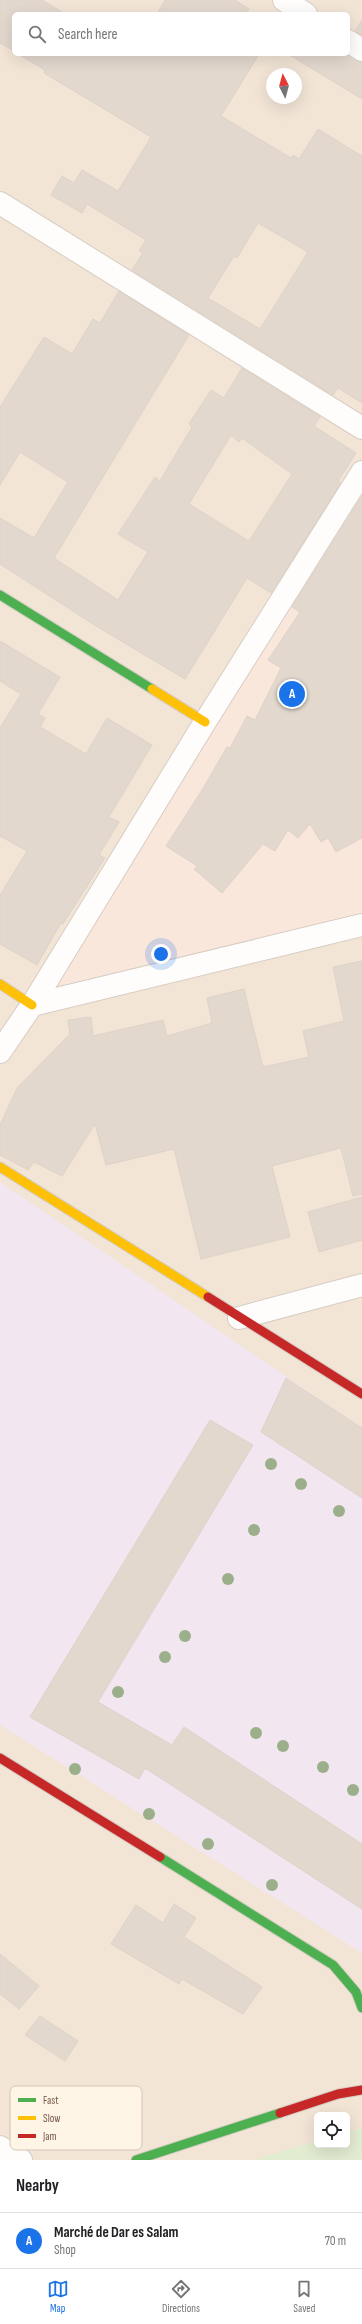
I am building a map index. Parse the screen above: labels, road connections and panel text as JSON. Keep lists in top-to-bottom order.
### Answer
{
  "legend": ["Fast", "Slow", "Jam"],
  "north": "top",
  "page": {
    "search": "Search here",
    "pins": "A",
    "heading": "Nearby",
    "list": [
      {
        "mark": "A",
        "name": "Marché de Dar es Salam",
        "note": "Shop",
        "value": "70 m"
      }
    ],
    "nav": ["Map", "Directions", "Saved"]
  }
}
